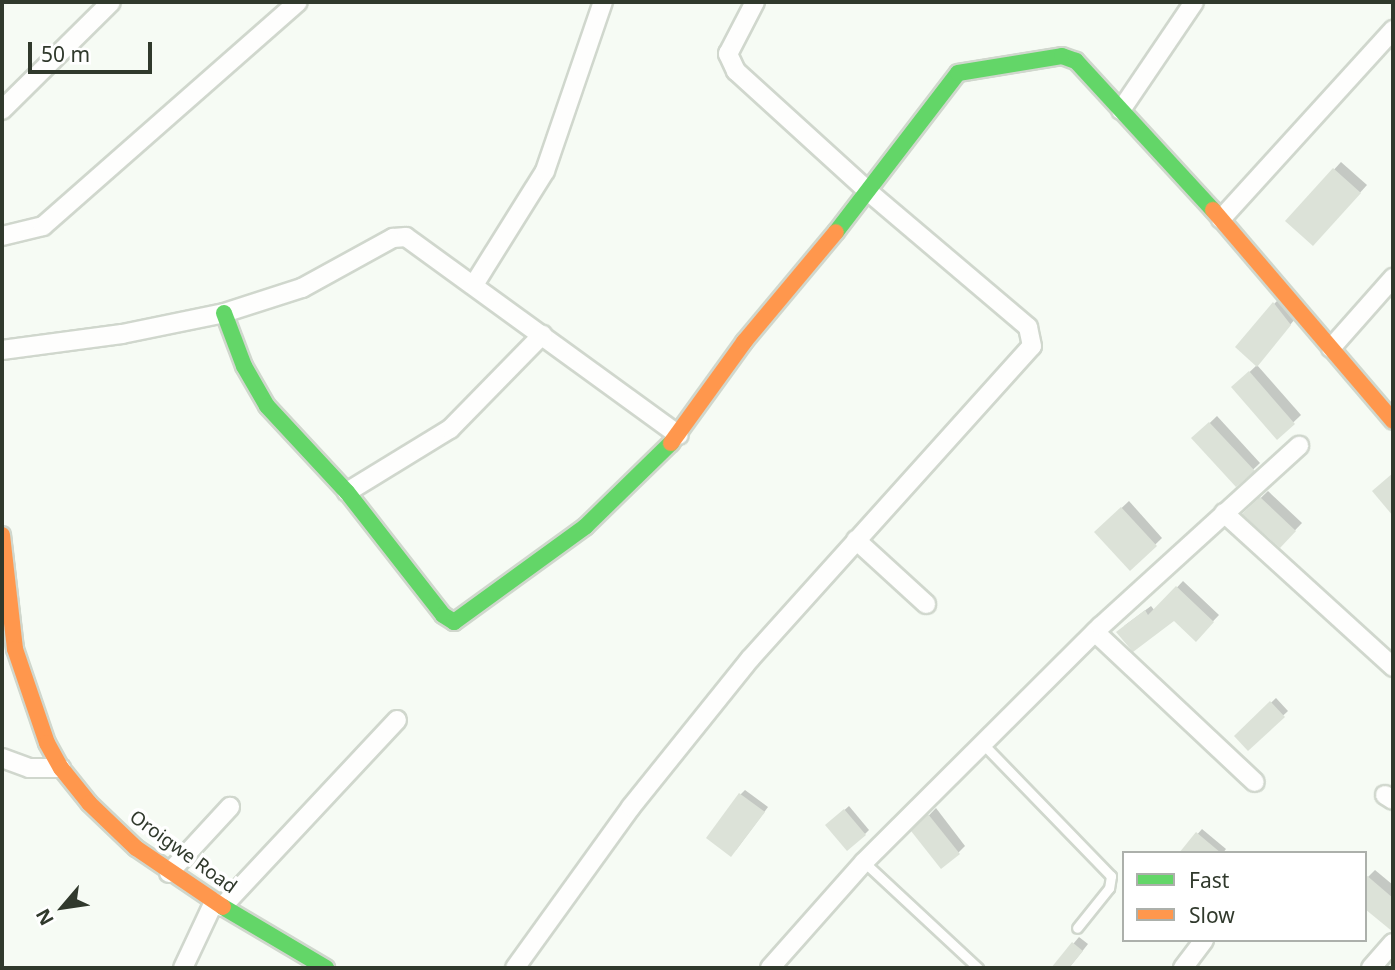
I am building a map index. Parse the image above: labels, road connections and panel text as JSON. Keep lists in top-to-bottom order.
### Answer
{
  "streets": {
    "street": ["Oroigwe Road"]
  },
  "legend": ["Fast", "Slow"],
  "scale_bar": "50 m",
  "north": "bottom left"
}
